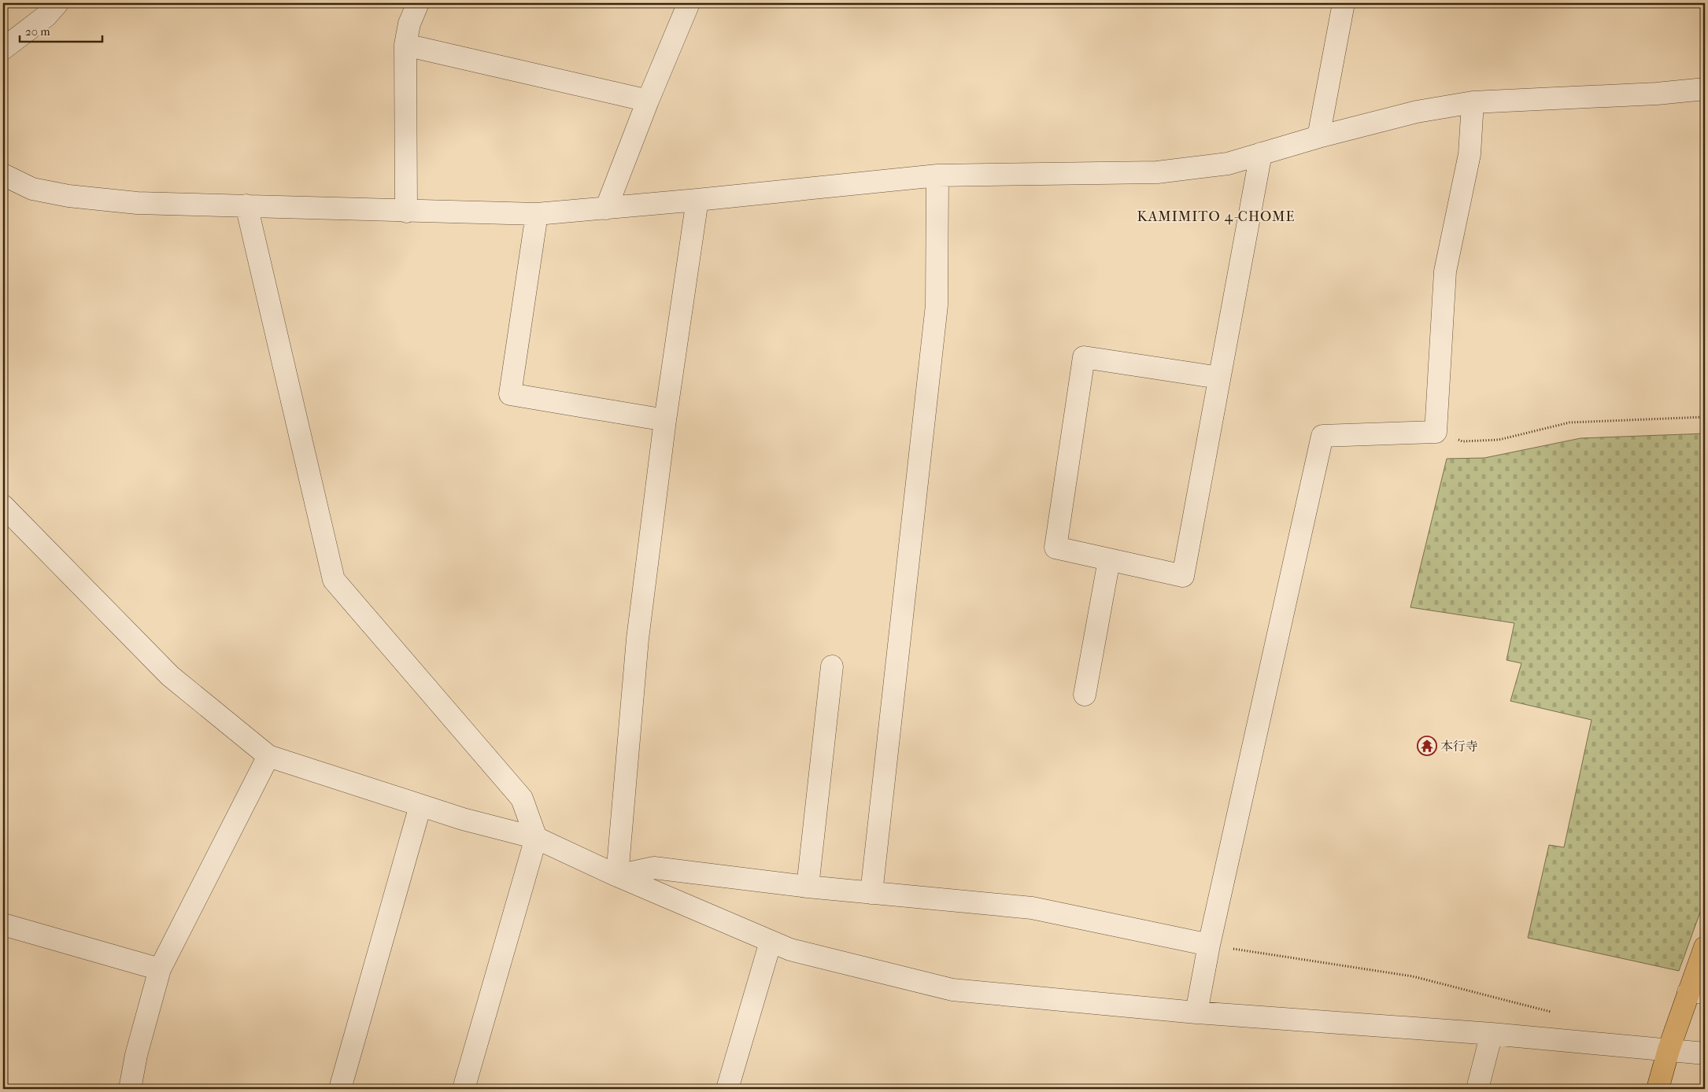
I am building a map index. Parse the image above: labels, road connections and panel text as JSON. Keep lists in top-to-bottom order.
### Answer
{
  "districts": ["KAMIMITO 4-CHOME"],
  "places": {
    "temple": ["本行寺"]
  },
  "scale_bar": "20 m"
}
